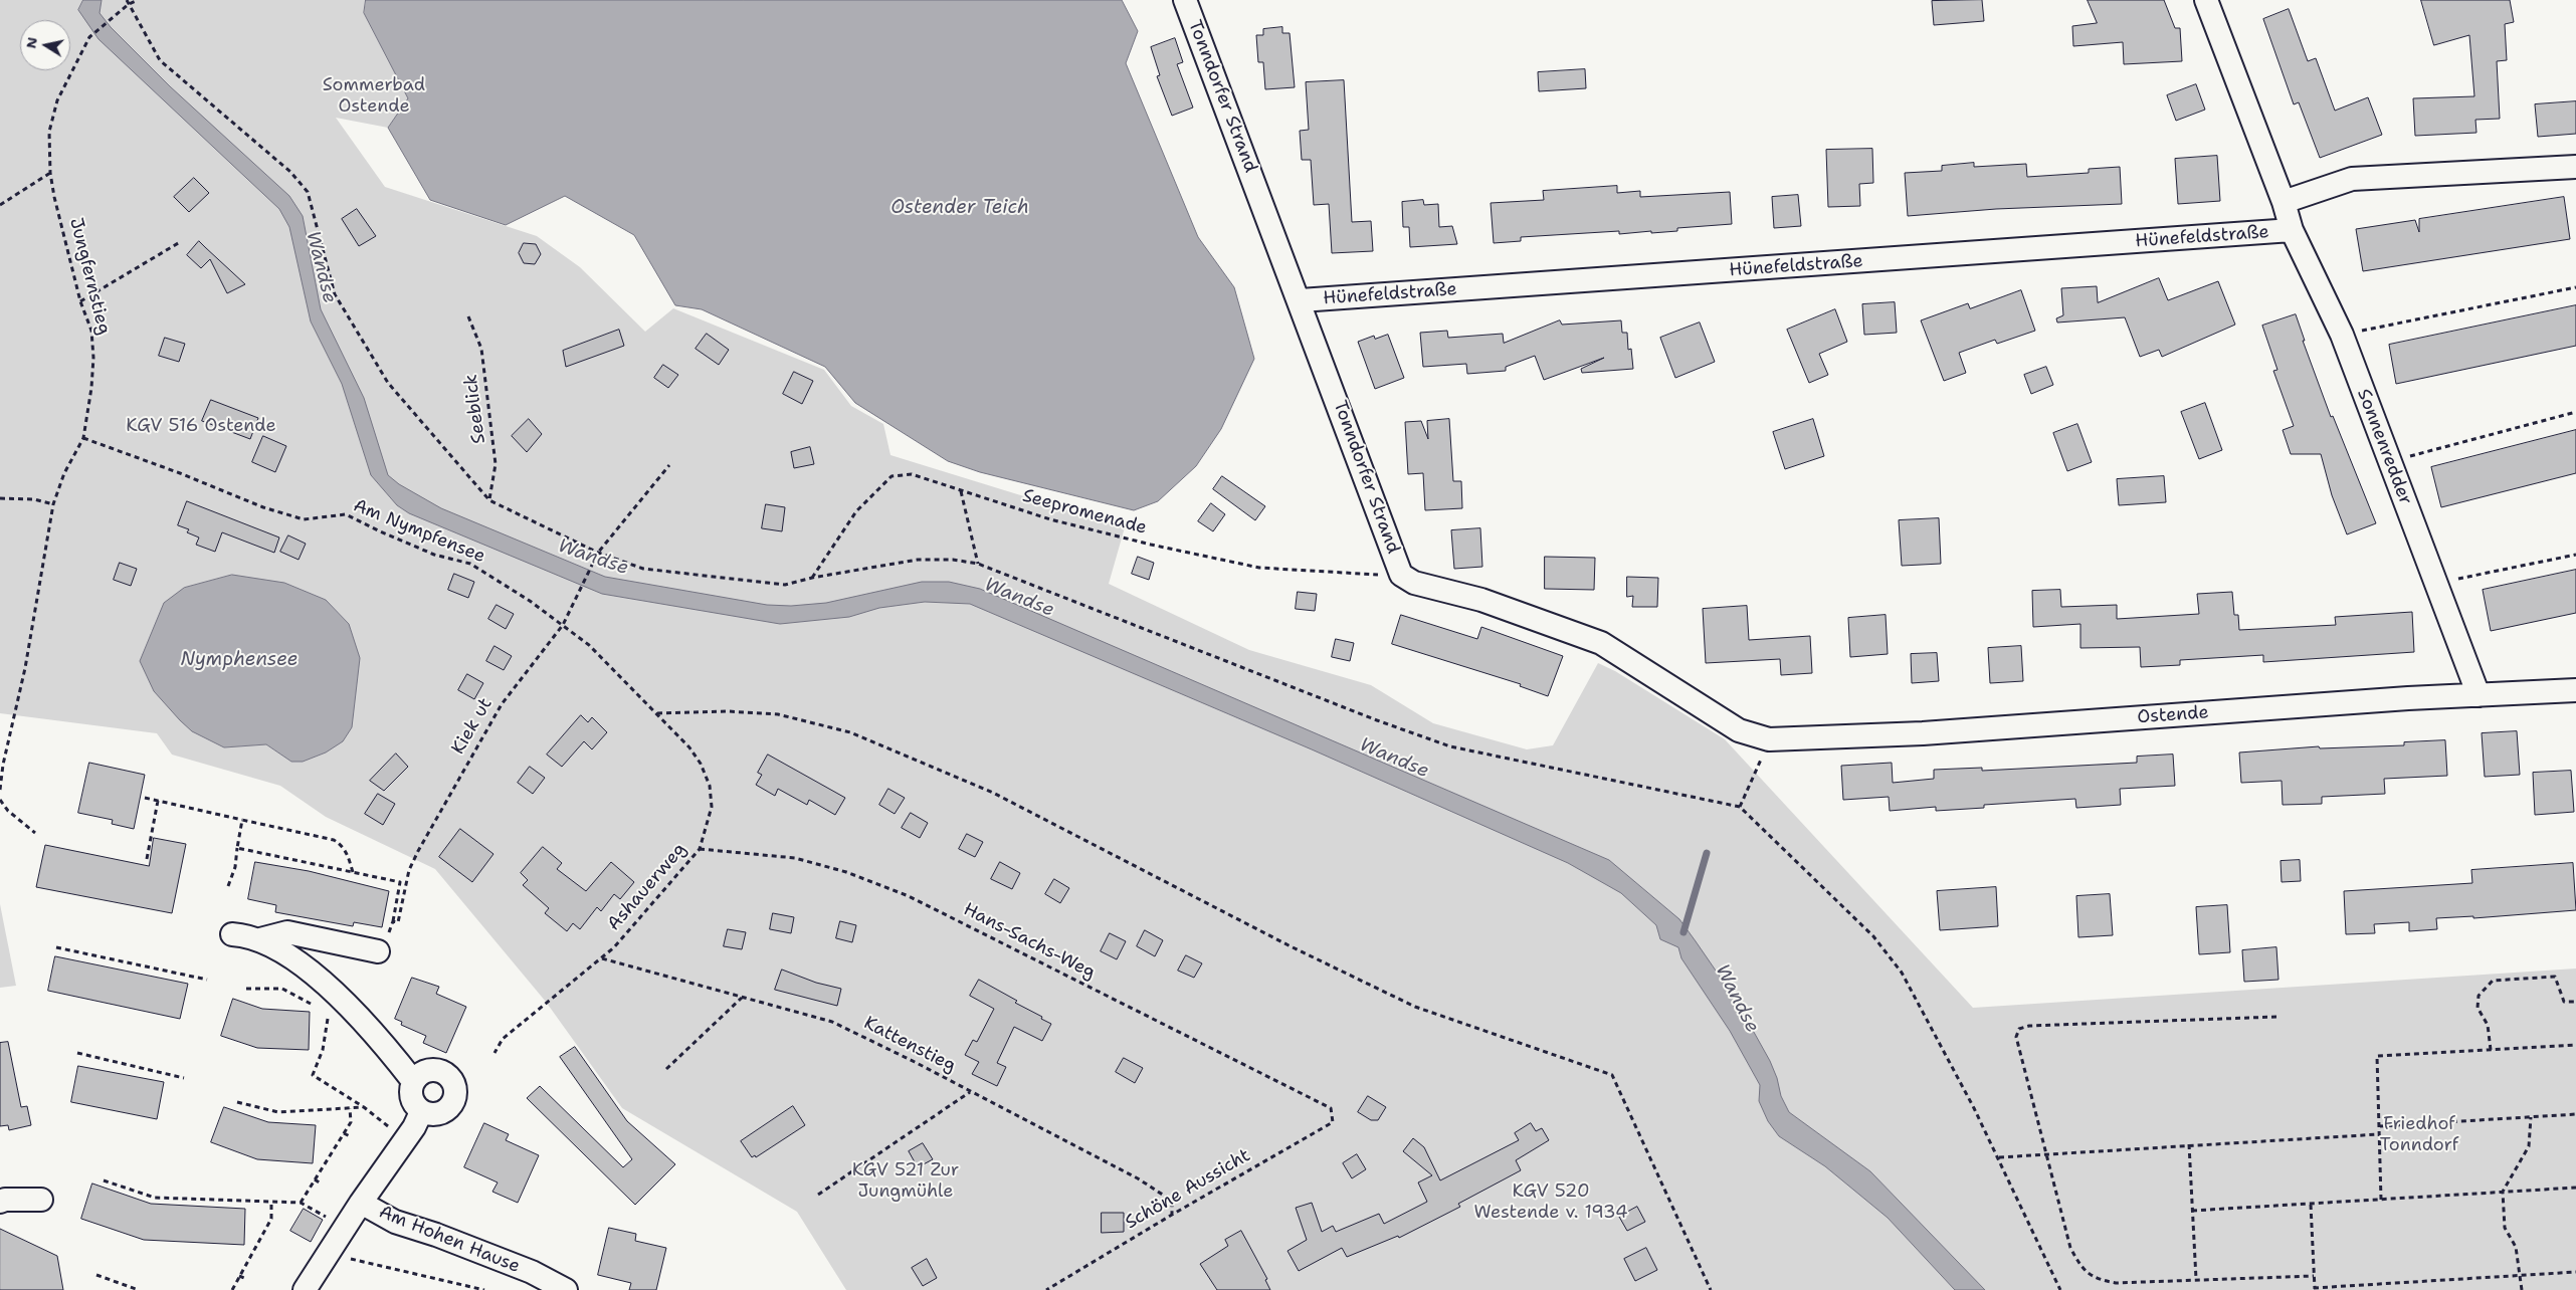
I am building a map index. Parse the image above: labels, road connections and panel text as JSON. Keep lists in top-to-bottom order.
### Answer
{
  "streets": {
    "street": [
      "Tonndorfer Strand",
      "Hünefeldstraße",
      "Sonnenredder",
      "Ostende",
      "Am Hohen Hause"
    ],
    "path": [
      "Jungfernstieg",
      "Seeblick",
      "Seepromenade",
      "Am Nympfensee",
      "Kiek ut",
      "Ashauerweg",
      "Hans-Sachs-Weg",
      "Kattenstieg",
      "Schöne Aussicht"
    ]
  },
  "crossings": [
    ["Tonndorfer Strand", "Hünefeldstraße"],
    ["Tonndorfer Strand", "Seepromenade"],
    ["Tonndorfer Strand", "Ostende"],
    ["Hünefeldstraße", "Sonnenredder"],
    ["Jungfernstieg", "Am Nympfensee"],
    ["Sonnenredder", "Ostende"],
    ["Am Nympfensee", "Kiek ut"],
    ["Am Nympfensee", "Ashauerweg"],
    ["Kiek ut", "Ashauerweg"],
    ["Ashauerweg", "Hans-Sachs-Weg"],
    ["Ashauerweg", "Kattenstieg"],
    ["Hans-Sachs-Weg", "Schöne Aussicht"],
    ["Kattenstieg", "Schöne Aussicht"]
  ],
  "water": ["Ostender Teich", "Wandse", "Nymphensee"],
  "parks": [
    "Sommerbad Ostende",
    "KGV 516 Ostende",
    "Friedhof Tonndorf",
    "KGV 521 Zur Jungmühle",
    "KGV 520 Westende v. 1934"
  ],
  "north": "left"
}
